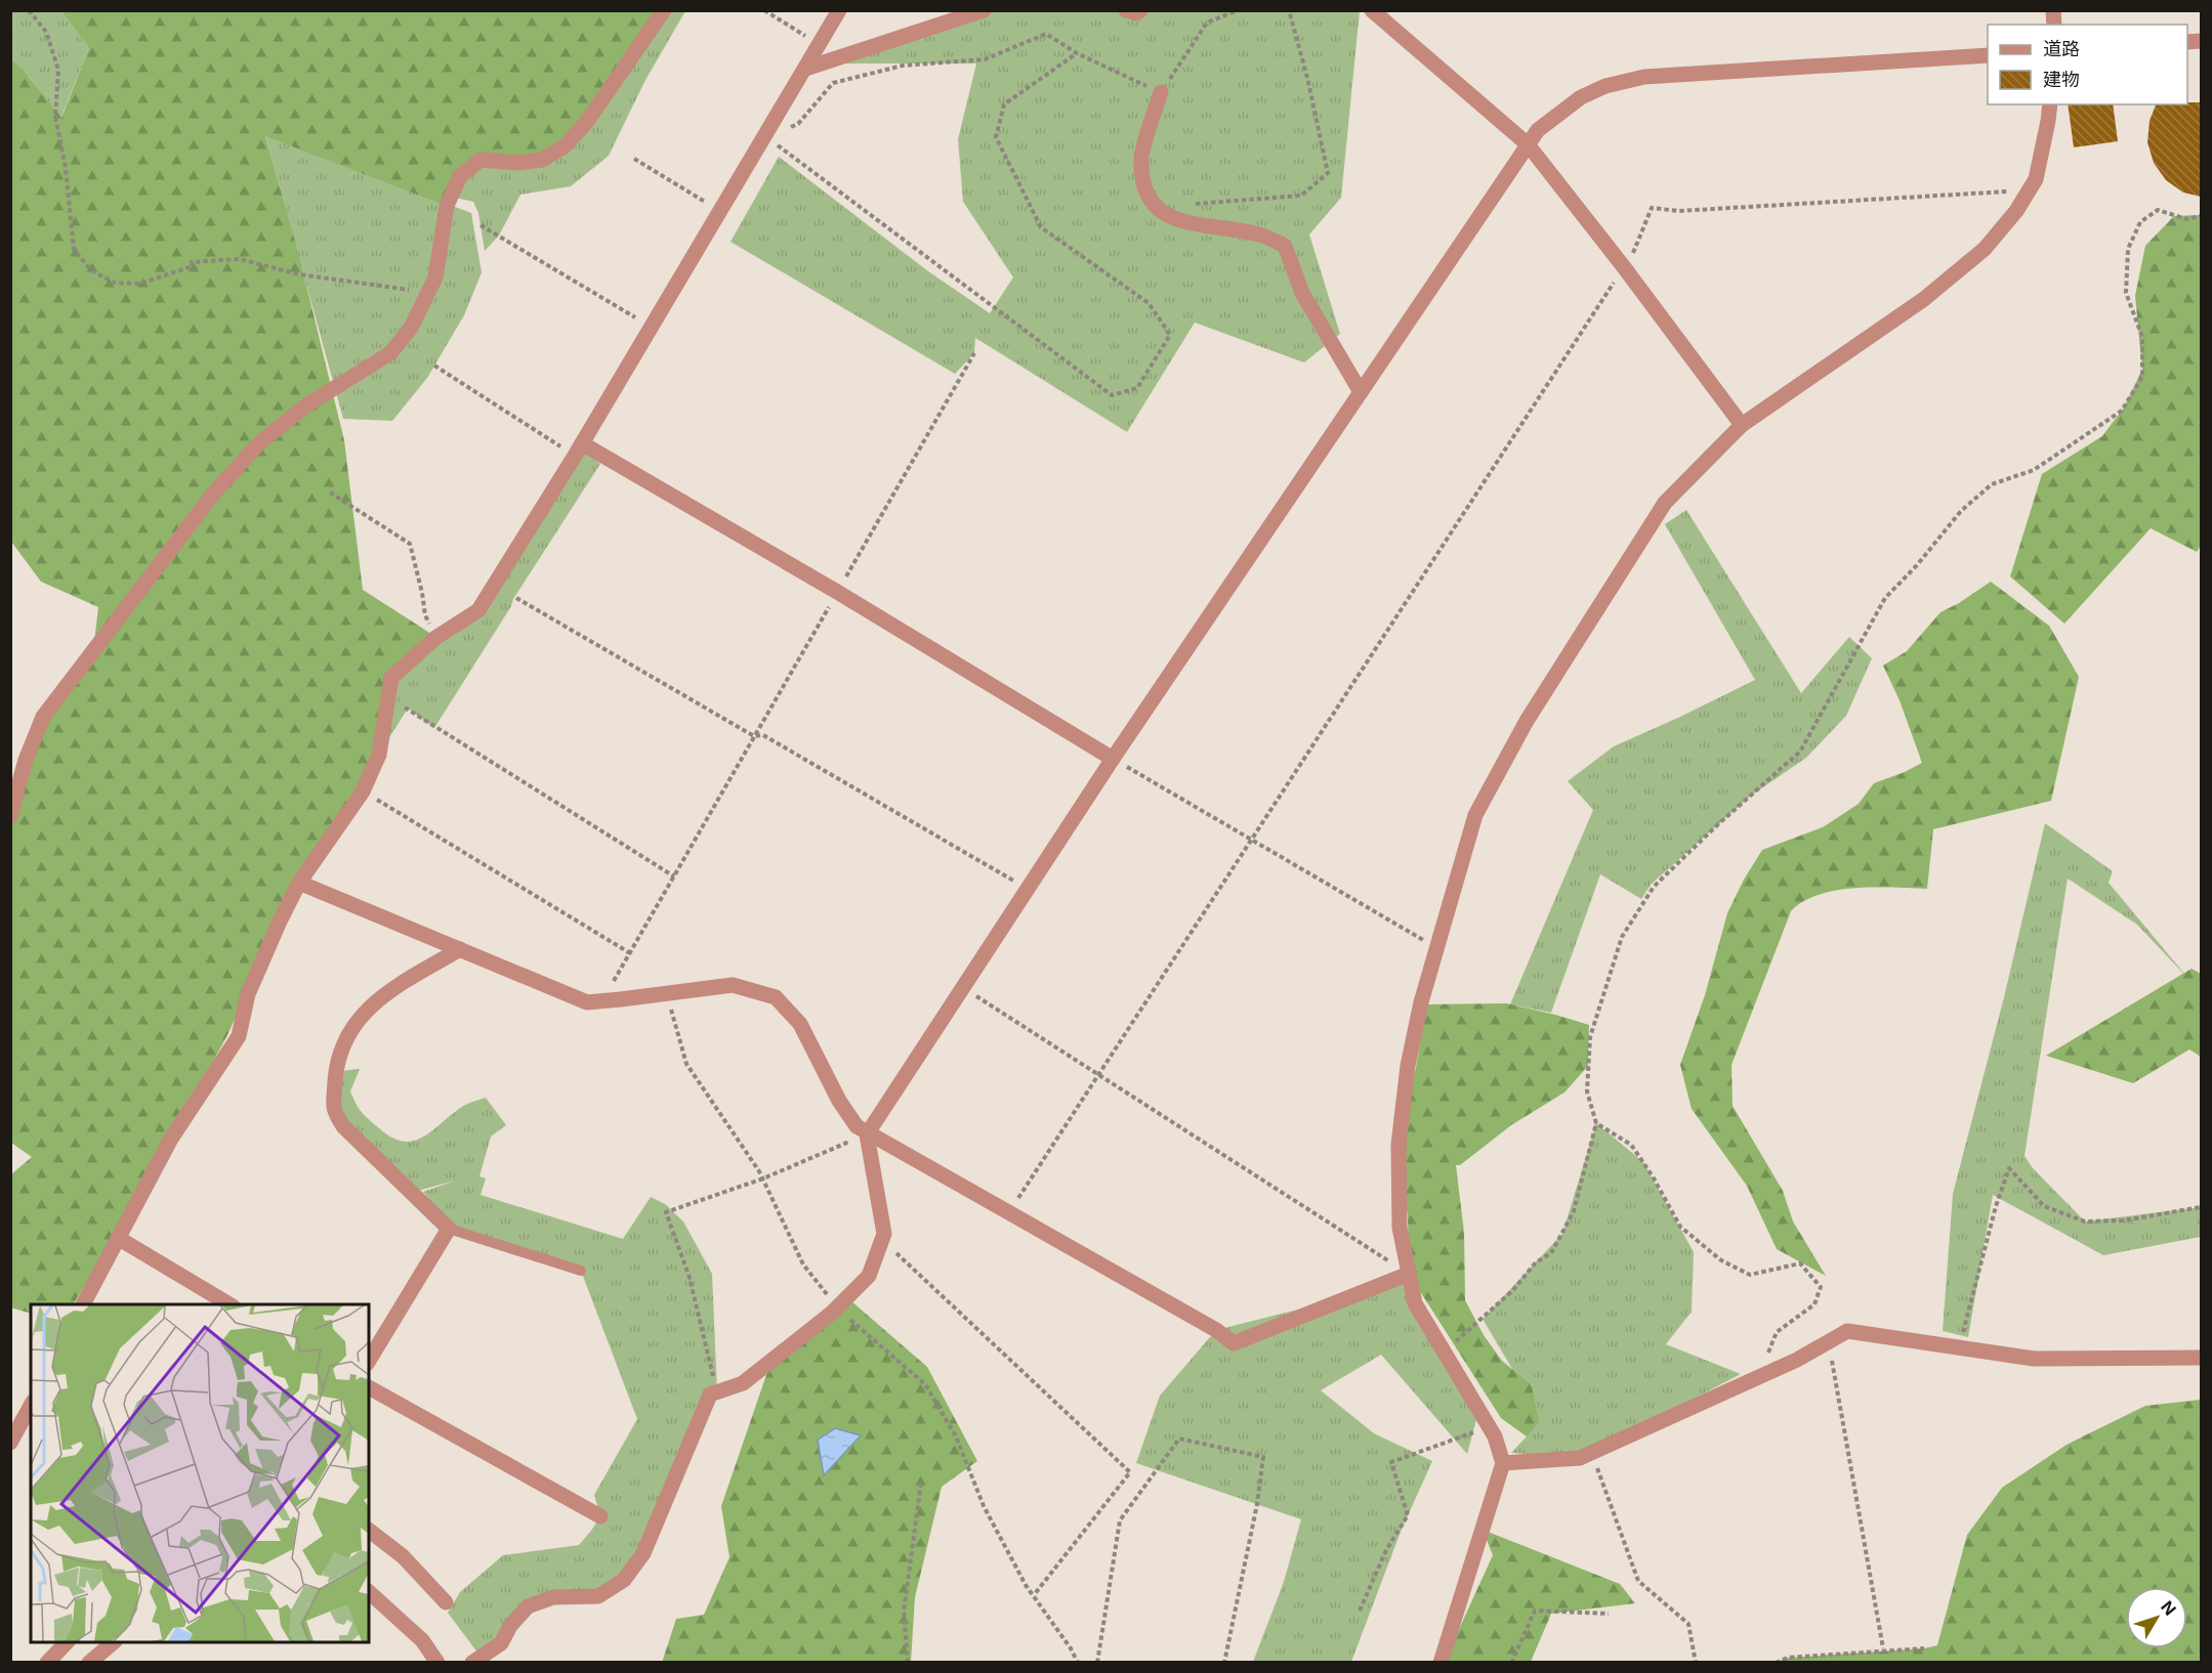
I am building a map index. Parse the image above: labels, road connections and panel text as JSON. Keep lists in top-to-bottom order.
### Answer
{
  "legend": ["道路", "建物"],
  "north": "top right"
}
